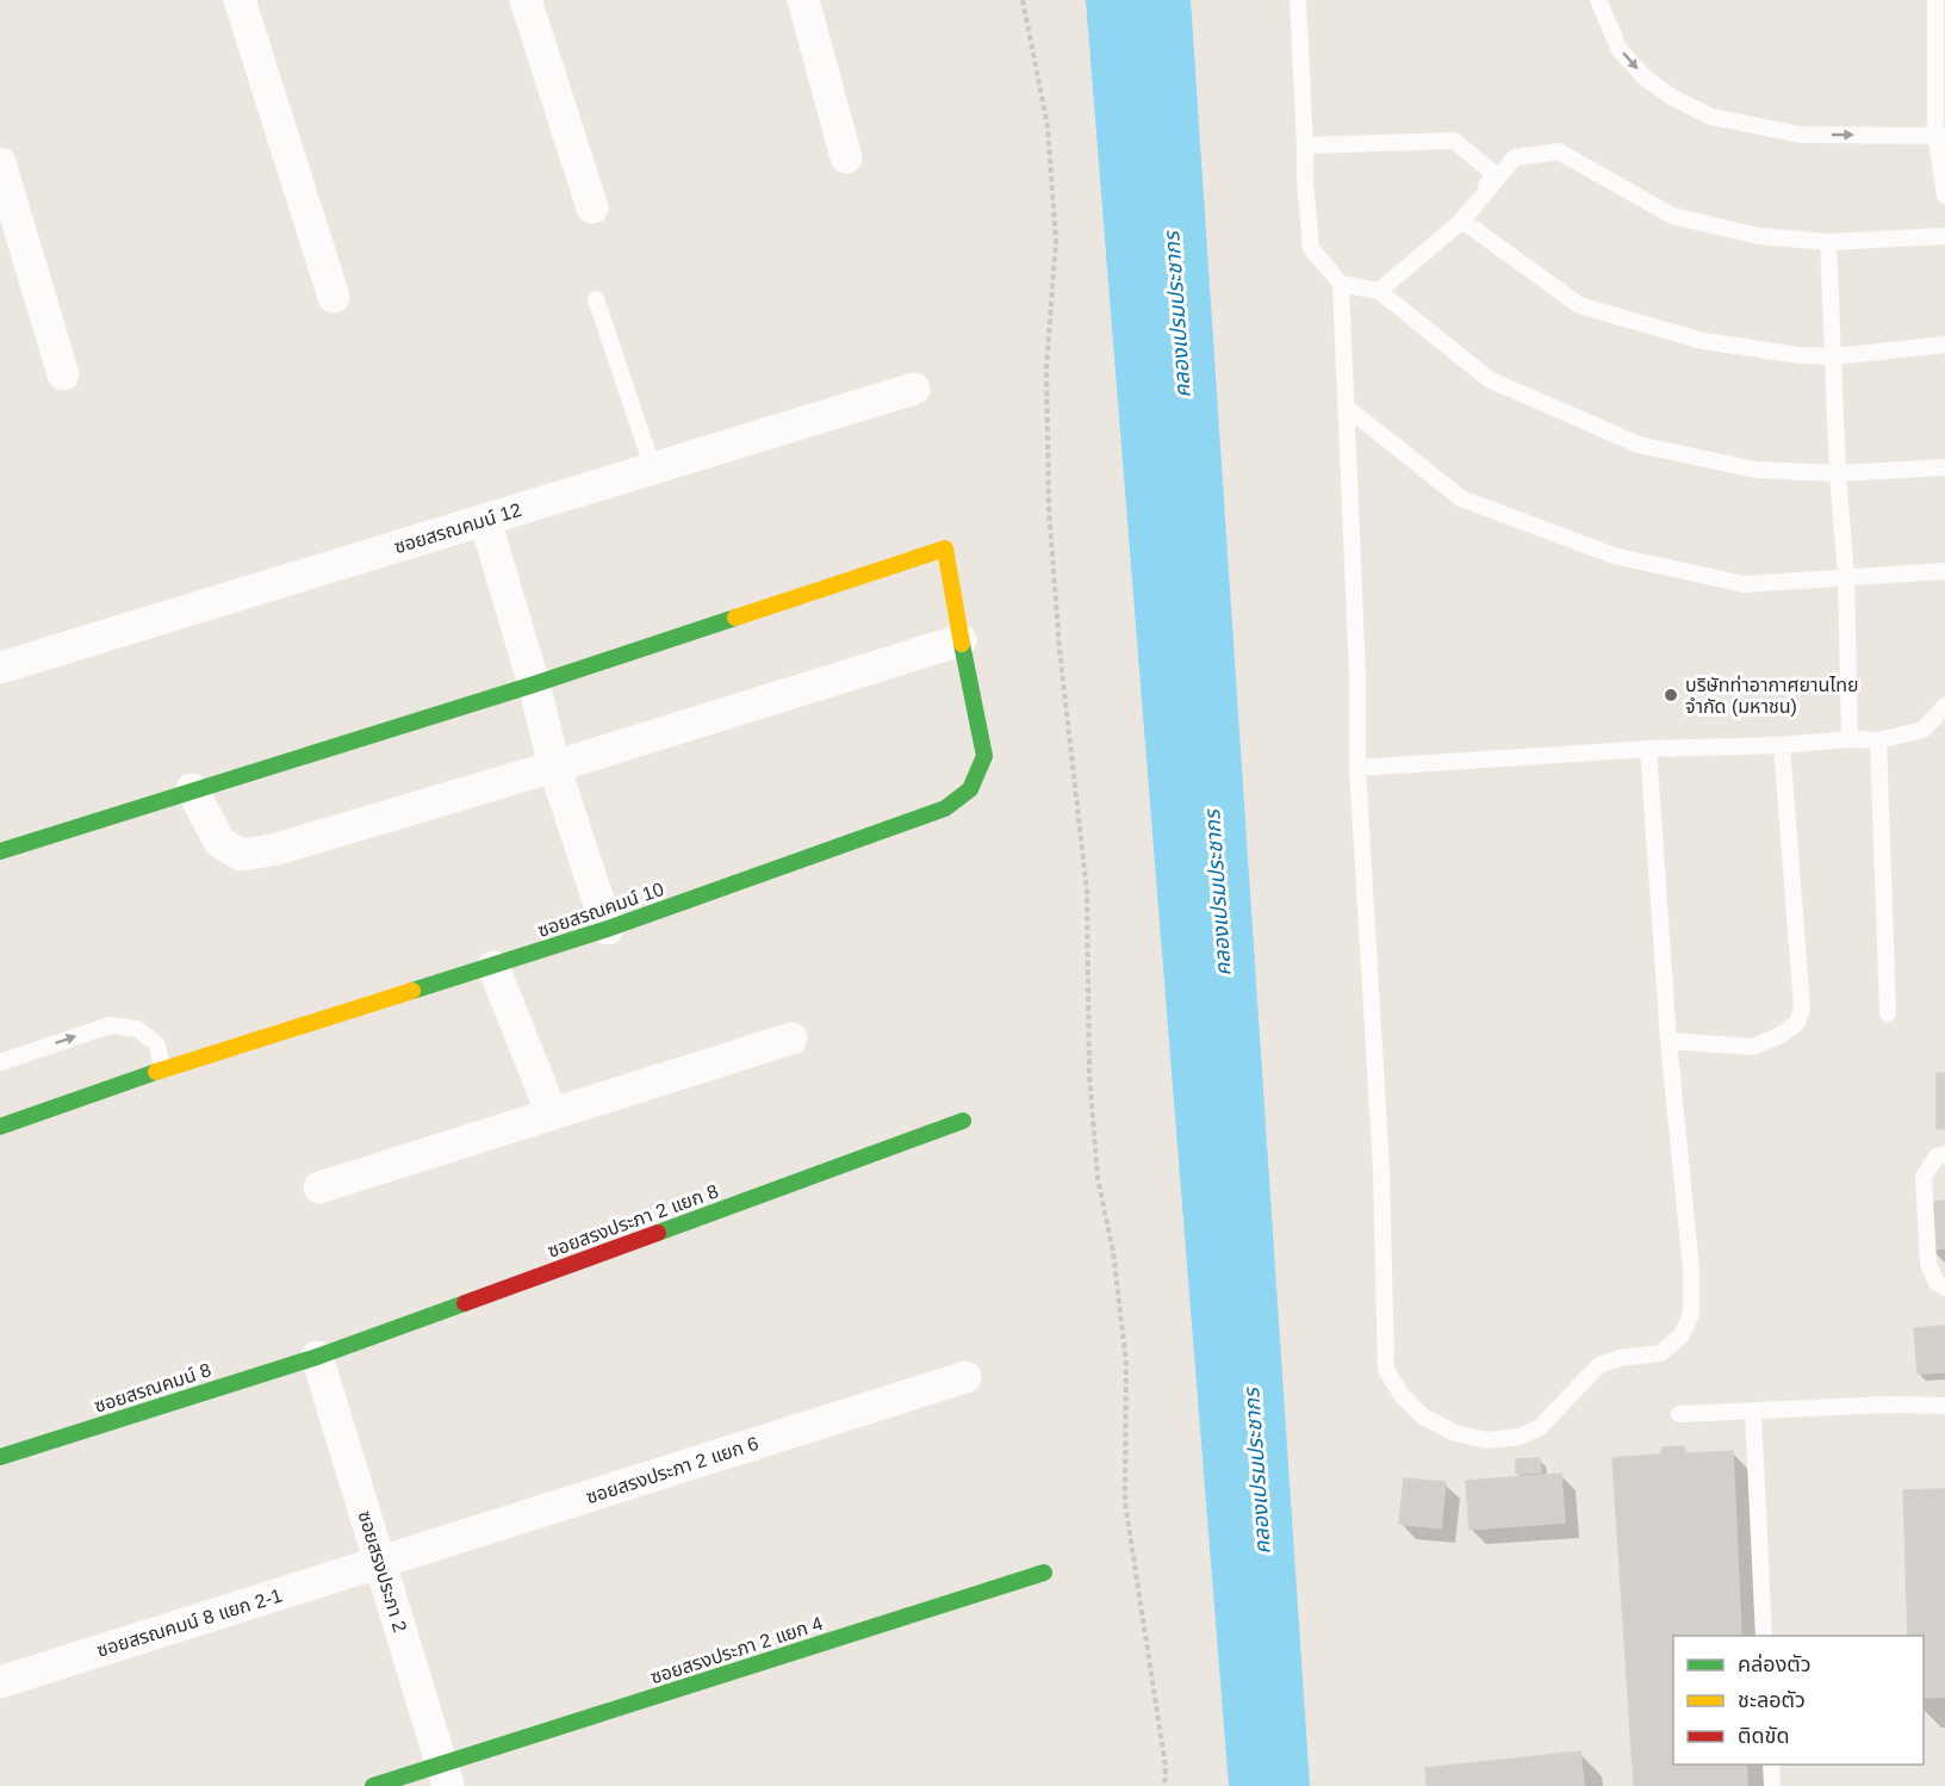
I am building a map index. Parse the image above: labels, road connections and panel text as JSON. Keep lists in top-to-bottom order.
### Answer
{
  "streets": {
    "street": [
      "ซอยสรณคมน์ 12",
      "ซอยสรณคมน์ 10",
      "ซอยสรงประภา 2 แยก 8",
      "ซอยสรณคมน์ 8",
      "ซอยสรงประภา 2 แยก 6",
      "ซอยสรงประภา 2",
      "ซอยสรณคมน์ 8 แยก 2-1",
      "ซอยสรงประภา 2 แยก 4"
    ]
  },
  "crossings": [
    ["ซอยสรงประภา 2 แยก 8", "ซอยสรณคมน์ 8"],
    ["ซอยสรงประภา 2 แยก 8", "ซอยสรงประภา 2"],
    ["ซอยสรณคมน์ 8", "ซอยสรงประภา 2"],
    ["ซอยสรงประภา 2 แยก 6", "ซอยสรงประภา 2"],
    ["ซอยสรงประภา 2 แยก 6", "ซอยสรณคมน์ 8 แยก 2-1"],
    ["ซอยสรงประภา 2", "ซอยสรณคมน์ 8 แยก 2-1"],
    ["ซอยสรงประภา 2", "ซอยสรงประภา 2 แยก 4"]
  ],
  "water": ["คลองเปรมประชากร"],
  "places": ["บริษัทท่าอากาศยานไทย จำกัด (มหาชน)"],
  "legend": ["คล่องตัว", "ชะลอตัว", "ติดขัด"]
}
